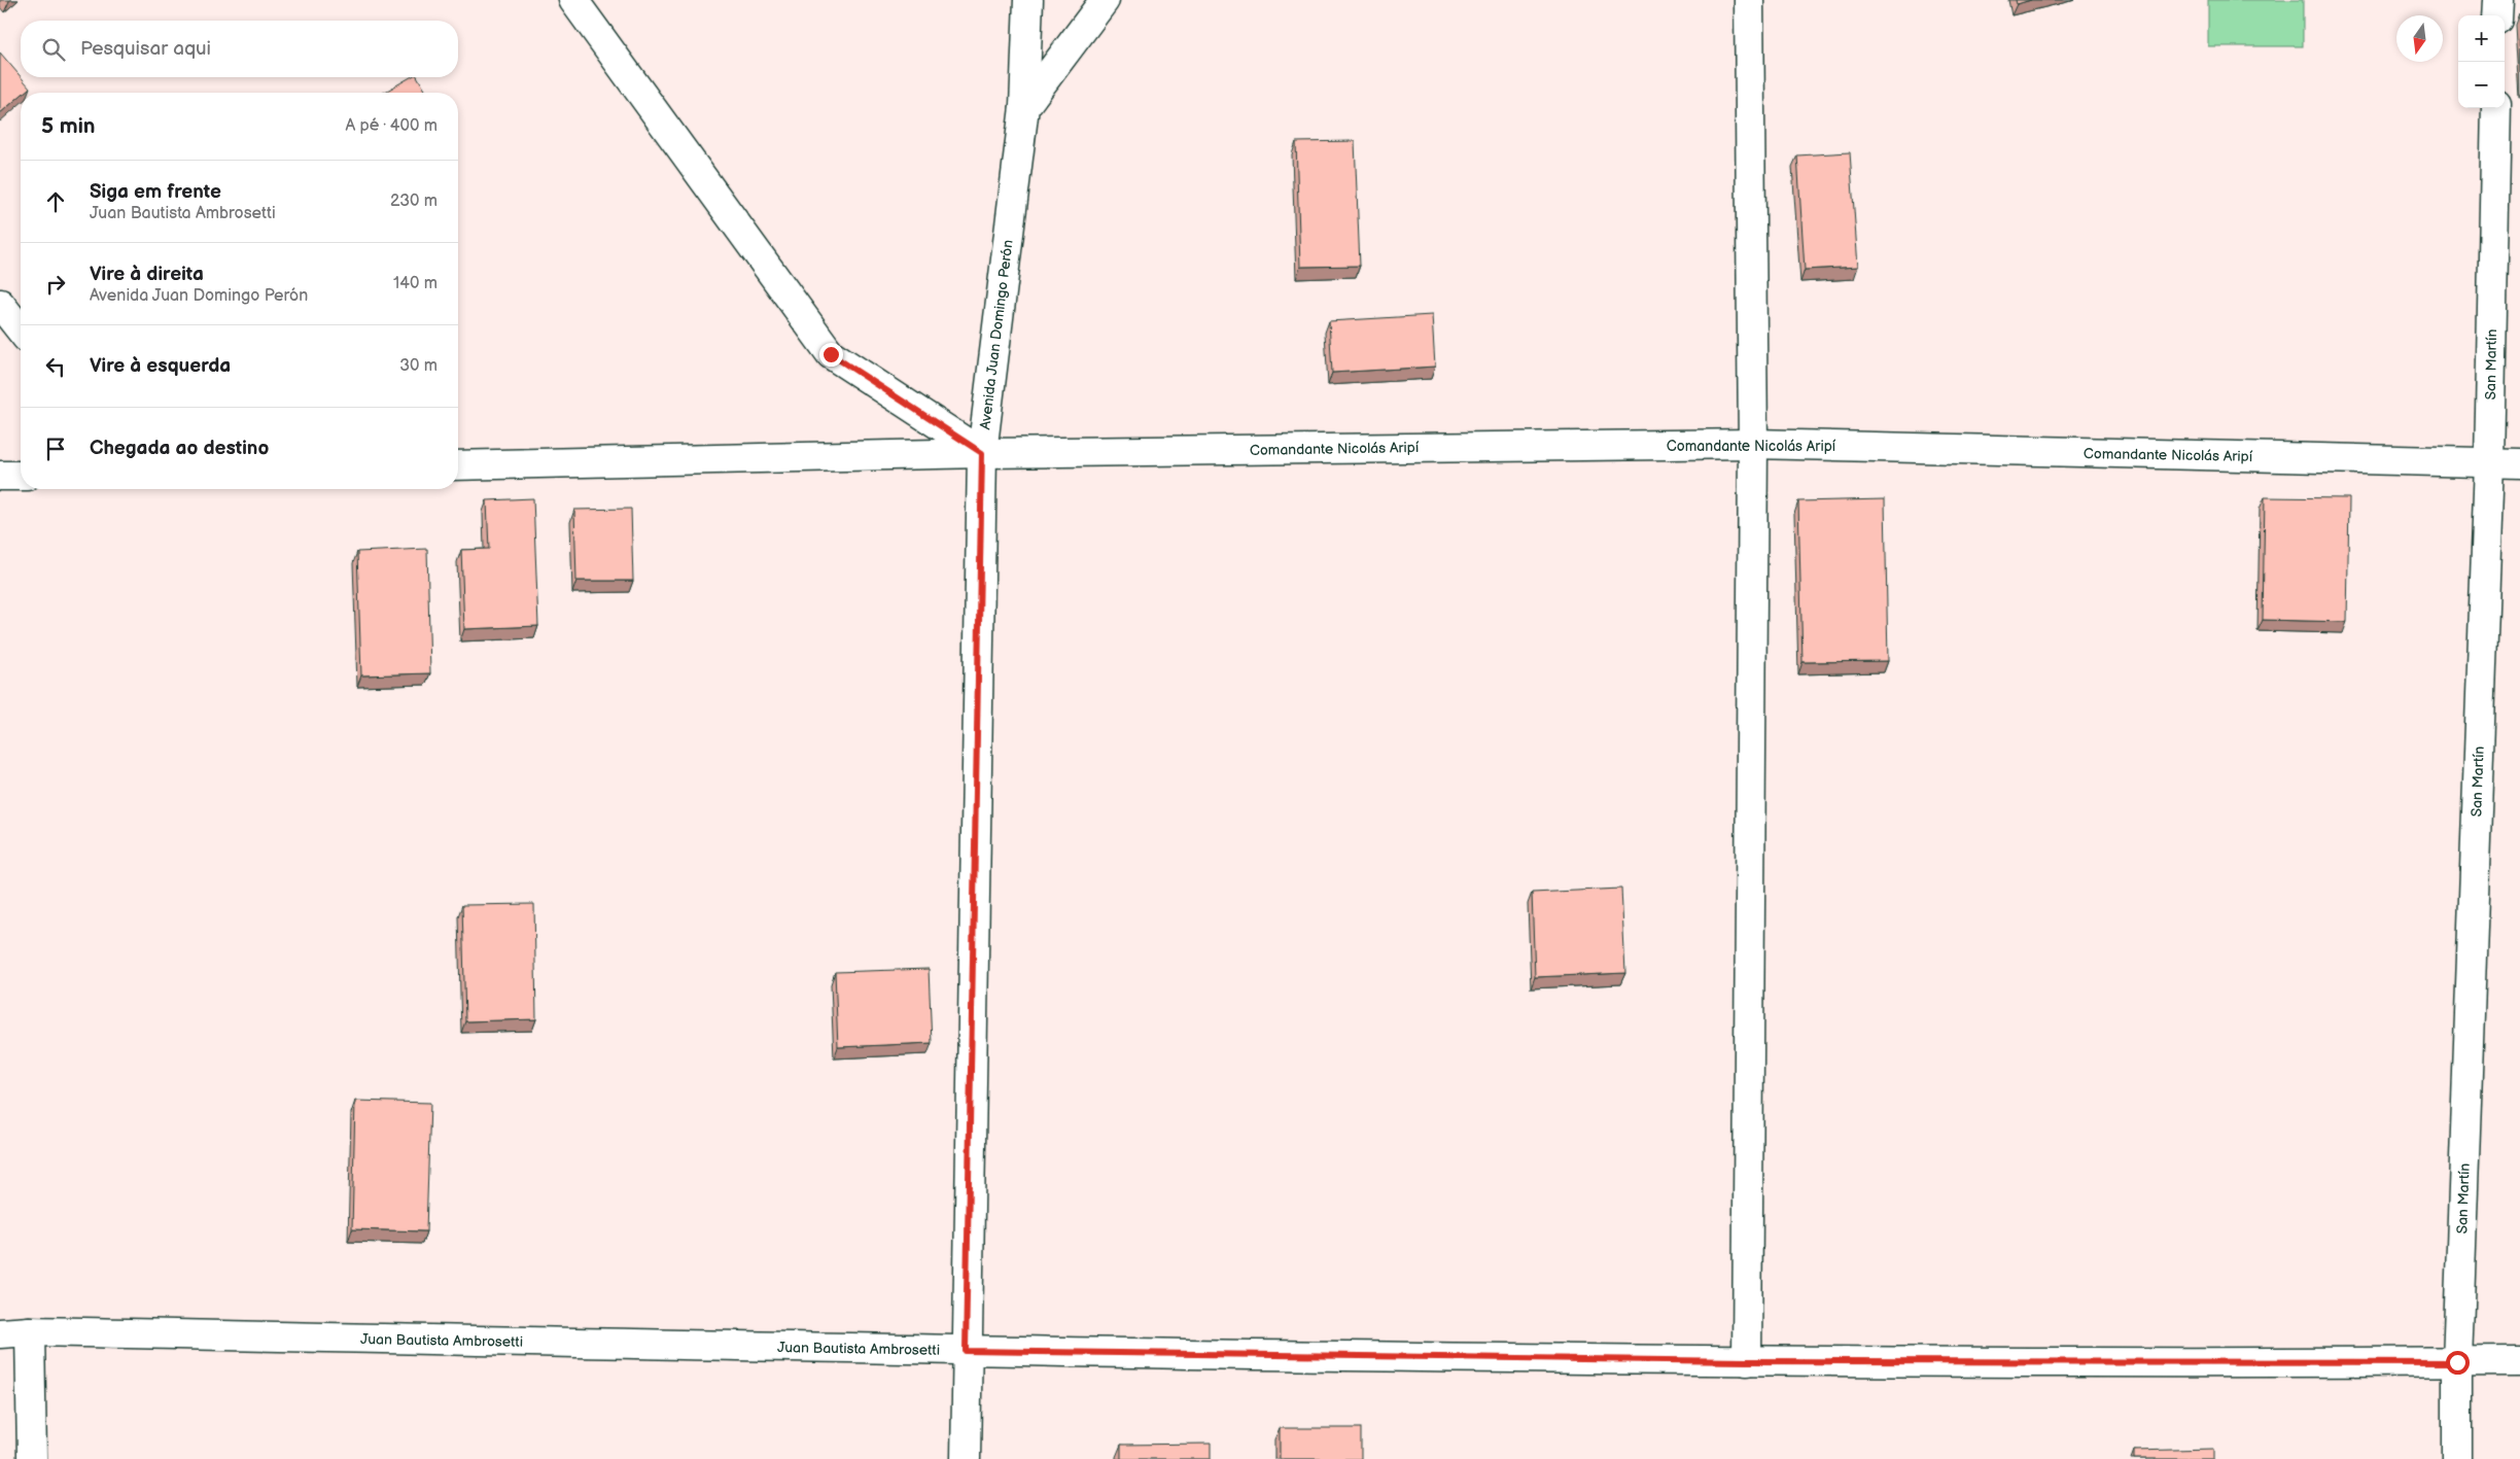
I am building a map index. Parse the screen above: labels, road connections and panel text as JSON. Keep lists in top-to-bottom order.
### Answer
{
  "streets": {
    "street": [
      "Avenida Juan Domingo Perón",
      "San Martín",
      "Comandante Nicolás Aripí",
      "Juan Bautista Ambrosetti"
    ]
  },
  "crossings": [
    ["Avenida Juan Domingo Perón", "Comandante Nicolás Aripí"],
    ["Avenida Juan Domingo Perón", "Juan Bautista Ambrosetti"],
    ["San Martín", "Comandante Nicolás Aripí"],
    ["San Martín", "Juan Bautista Ambrosetti"]
  ],
  "north": "bottom",
  "page": {
    "map_buttons": ["+", "−"],
    "search": "Pesquisar aqui",
    "heading": ["5 min", "A pé · 400 m"],
    "list": [
      ["Siga em frente", "Juan Bautista Ambrosetti", "230 m"],
      ["Vire à direita", "Avenida Juan Domingo Perón", "140 m"],
      ["Vire à esquerda", "30 m"],
      "Chegada ao destino"
    ]
  }
}
